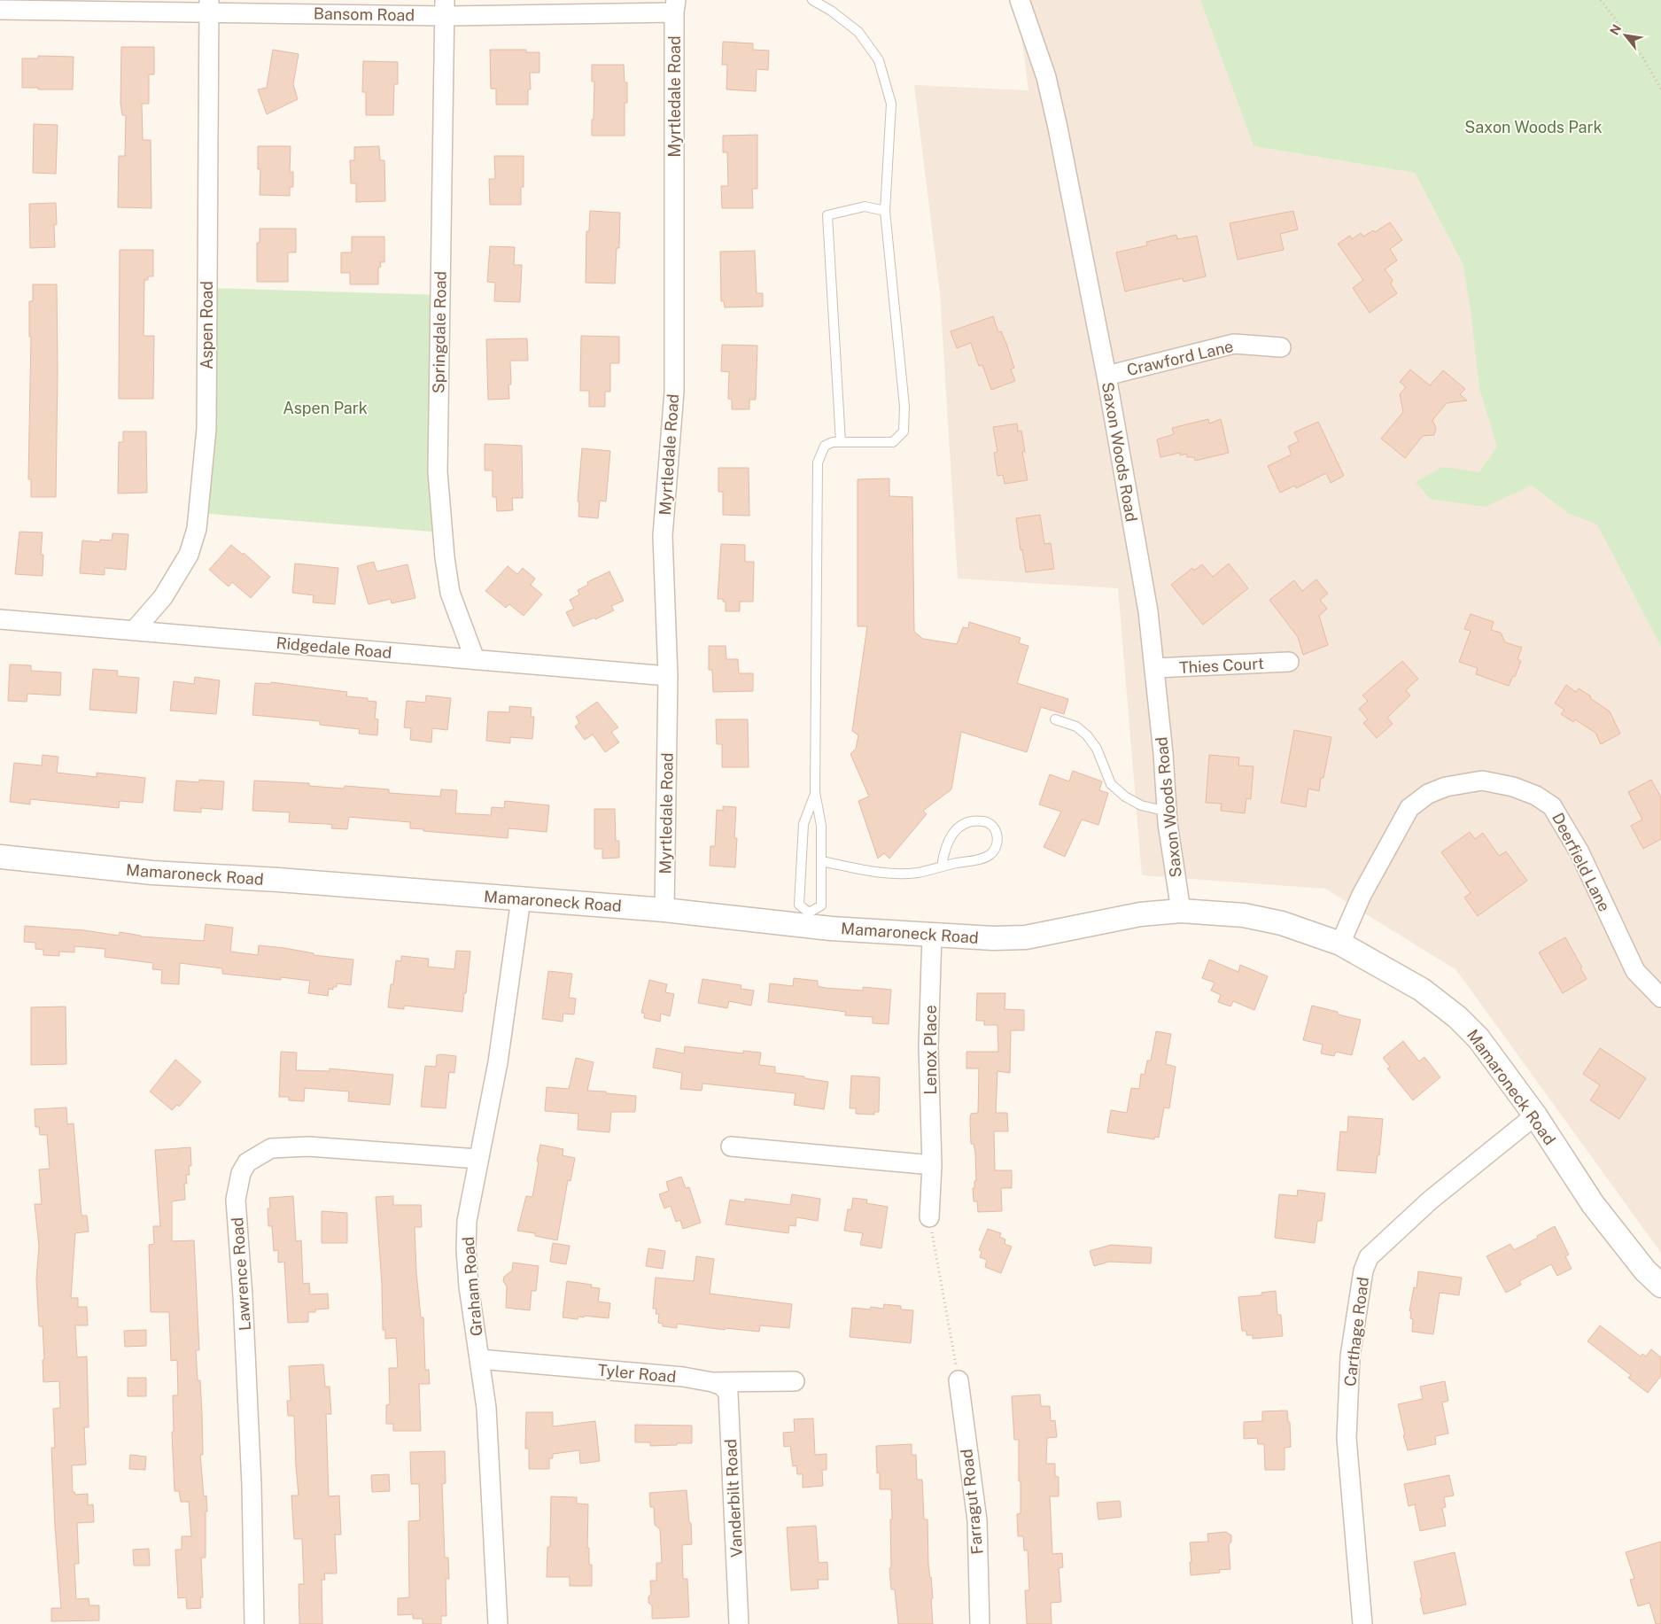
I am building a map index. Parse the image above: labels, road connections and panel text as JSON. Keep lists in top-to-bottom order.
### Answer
{
  "streets": {
    "street": [
      "Bansom Road",
      "Myrtledale Road",
      "Aspen Road",
      "Springdale Road",
      "Crawford Lane",
      "Saxon Woods Road",
      "Ridgedale Road",
      "Thies Court",
      "Deerfield Lane",
      "Mamaroneck Road",
      "Lenox Place",
      "Lawrence Road",
      "Graham Road",
      "Carthage Road",
      "Tyler Road",
      "Vanderbilt Road",
      "Farragut Road"
    ]
  },
  "crossings": [
    ["Bansom Road", "Myrtledale Road"],
    ["Bansom Road", "Aspen Road"],
    ["Bansom Road", "Springdale Road"],
    ["Myrtledale Road", "Ridgedale Road"],
    ["Myrtledale Road", "Mamaroneck Road"],
    ["Aspen Road", "Ridgedale Road"],
    ["Springdale Road", "Ridgedale Road"],
    ["Crawford Lane", "Saxon Woods Road"],
    ["Saxon Woods Road", "Thies Court"],
    ["Saxon Woods Road", "Mamaroneck Road"],
    ["Deerfield Lane", "Mamaroneck Road"],
    ["Mamaroneck Road", "Lenox Place"],
    ["Mamaroneck Road", "Graham Road"],
    ["Mamaroneck Road", "Carthage Road"],
    ["Lawrence Road", "Graham Road"],
    ["Graham Road", "Tyler Road"],
    ["Tyler Road", "Vanderbilt Road"]
  ],
  "parks": ["Saxon Woods Park", "Aspen Park"],
  "north": "top left"
}
